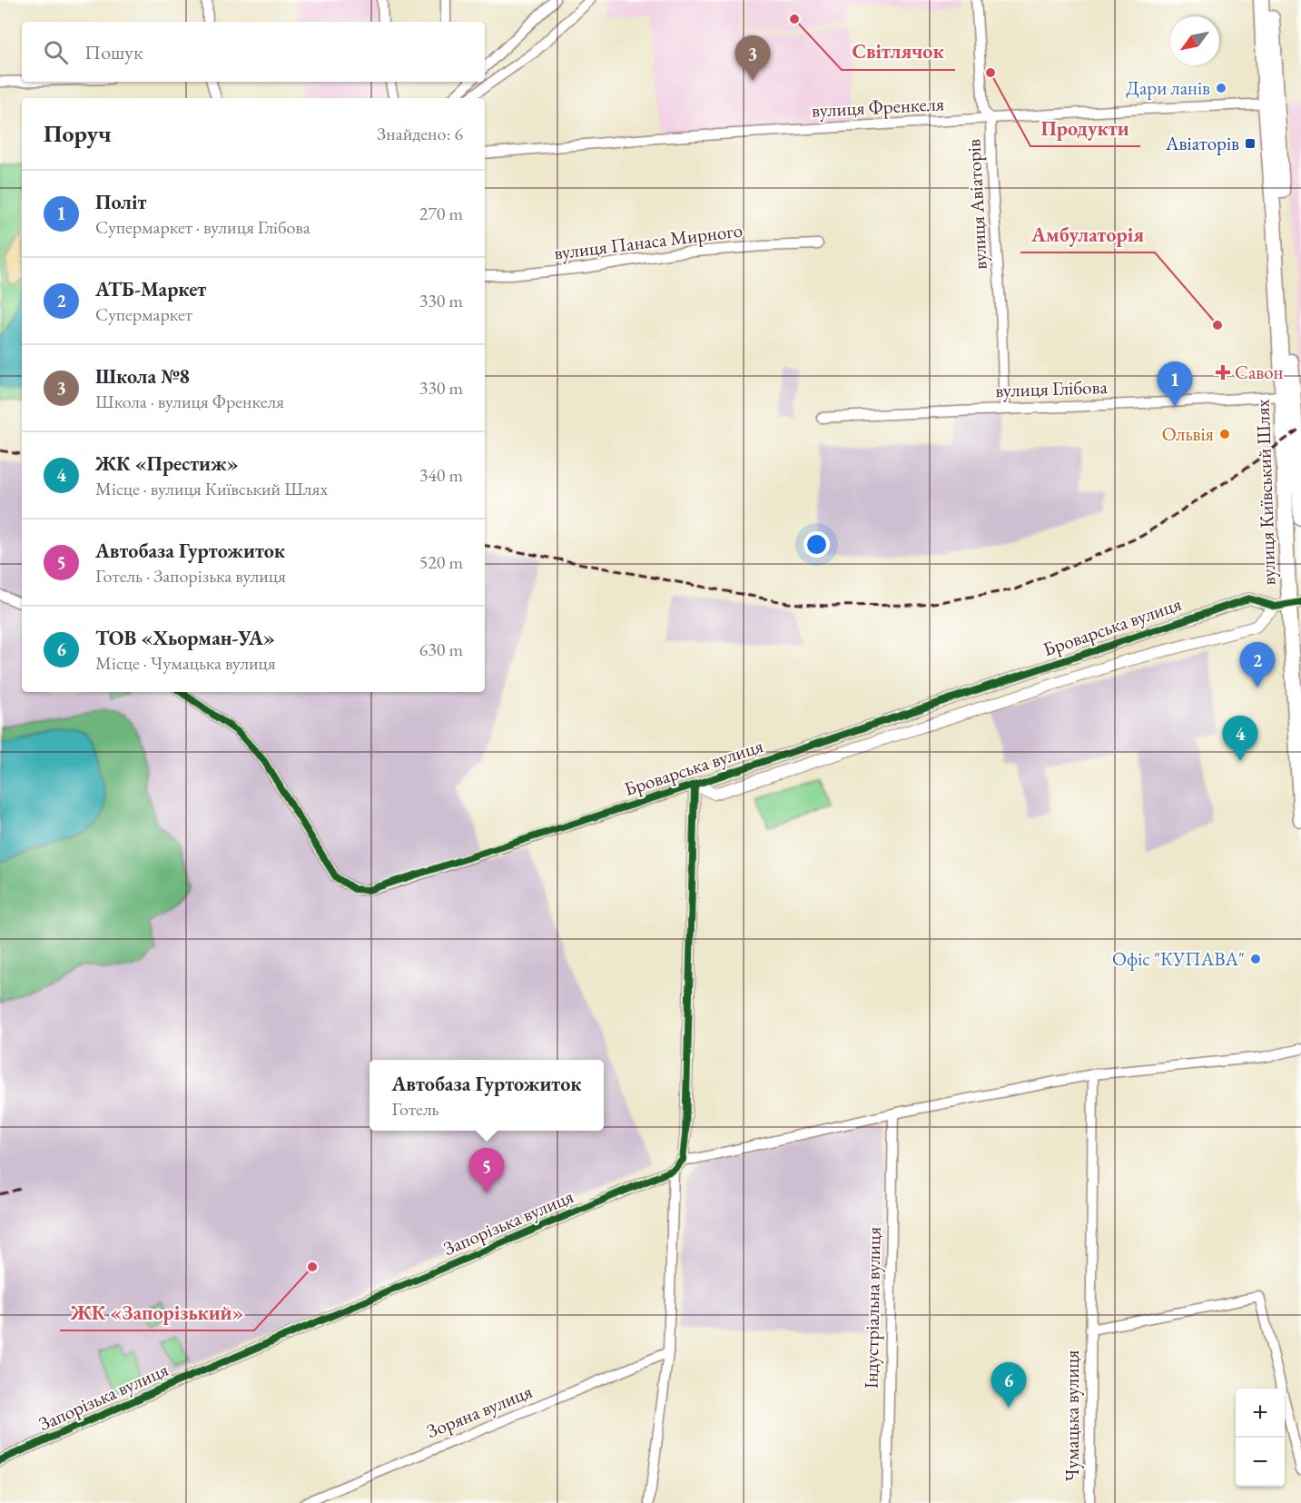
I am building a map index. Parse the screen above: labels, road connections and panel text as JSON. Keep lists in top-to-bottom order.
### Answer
{
  "streets": {
    "highway": ["вулиця Київський Шлях"],
    "street": [
      "вулиця Френкеля",
      "вулиця Авіаторів",
      "вулиця Панаса Мирного",
      "вулиця Глібова",
      "Броварська вулиця",
      "Запорізька вулиця",
      "Індустріальна вулиця",
      "Зоряна вулиця",
      "Чумацька вулиця"
    ]
  },
  "crossings": [
    ["вулиця Френкеля", "вулиця Авіаторів"],
    ["вулиця Френкеля", "вулиця Київський Шлях"],
    ["вулиця Авіаторів", "вулиця Глібова"],
    ["вулиця Глібова", "вулиця Київський Шлях"],
    ["вулиця Київський Шлях", "Броварська вулиця"]
  ],
  "places": {
    "other": [
      "Світлячок",
      "Продукти",
      "Дари ланів",
      "Амбулаторія",
      "Ольвія",
      "Офіс \"КУПАВА\"",
      "ЖК «Запорізький»"
    ],
    "transit": ["Авіаторів"],
    "health": ["Савон"]
  },
  "north": "bottom left",
  "page": {
    "search": "Пошук",
    "pins": [
      "3",
      "1",
      "2",
      "4",
      "5",
      "6"
    ],
    "heading": ["Поруч", "Знайдено: 6"],
    "list": [
      {
        "mark": "1",
        "name": "Політ",
        "note": "Супермаркет · вулиця Глібова",
        "value": "270 m"
      },
      {
        "mark": "2",
        "name": "АТБ-Маркет",
        "note": "Супермаркет",
        "value": "330 m"
      },
      {
        "mark": "3",
        "name": "Школа №8",
        "note": "Школа · вулиця Френкеля",
        "value": "330 m"
      },
      {
        "mark": "4",
        "name": "ЖК «Престиж»",
        "note": "Місце · вулиця Київський Шлях",
        "value": "340 m"
      },
      {
        "mark": "5",
        "name": "Автобаза Гуртожиток",
        "note": "Готель · Запорізька вулиця",
        "value": "520 m"
      },
      {
        "mark": "6",
        "name": "ТОВ «Хьорман-УА»",
        "note": "Місце · Чумацька вулиця",
        "value": "630 m"
      }
    ],
    "popup": ["Автобаза Гуртожиток", "Готель"],
    "map_buttons": ["+", "−"]
  }
}
